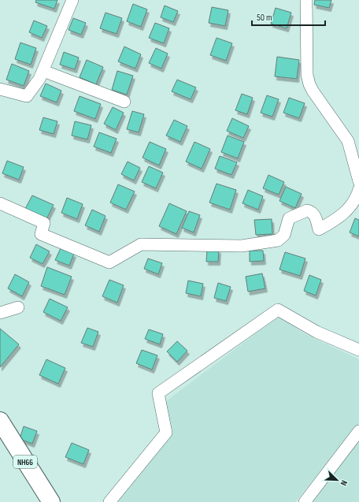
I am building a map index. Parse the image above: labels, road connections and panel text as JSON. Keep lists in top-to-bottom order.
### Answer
{
  "streets": {
    "highway": ["NH66"]
  },
  "scale_bar": "50 m",
  "north": "bottom right"
}
